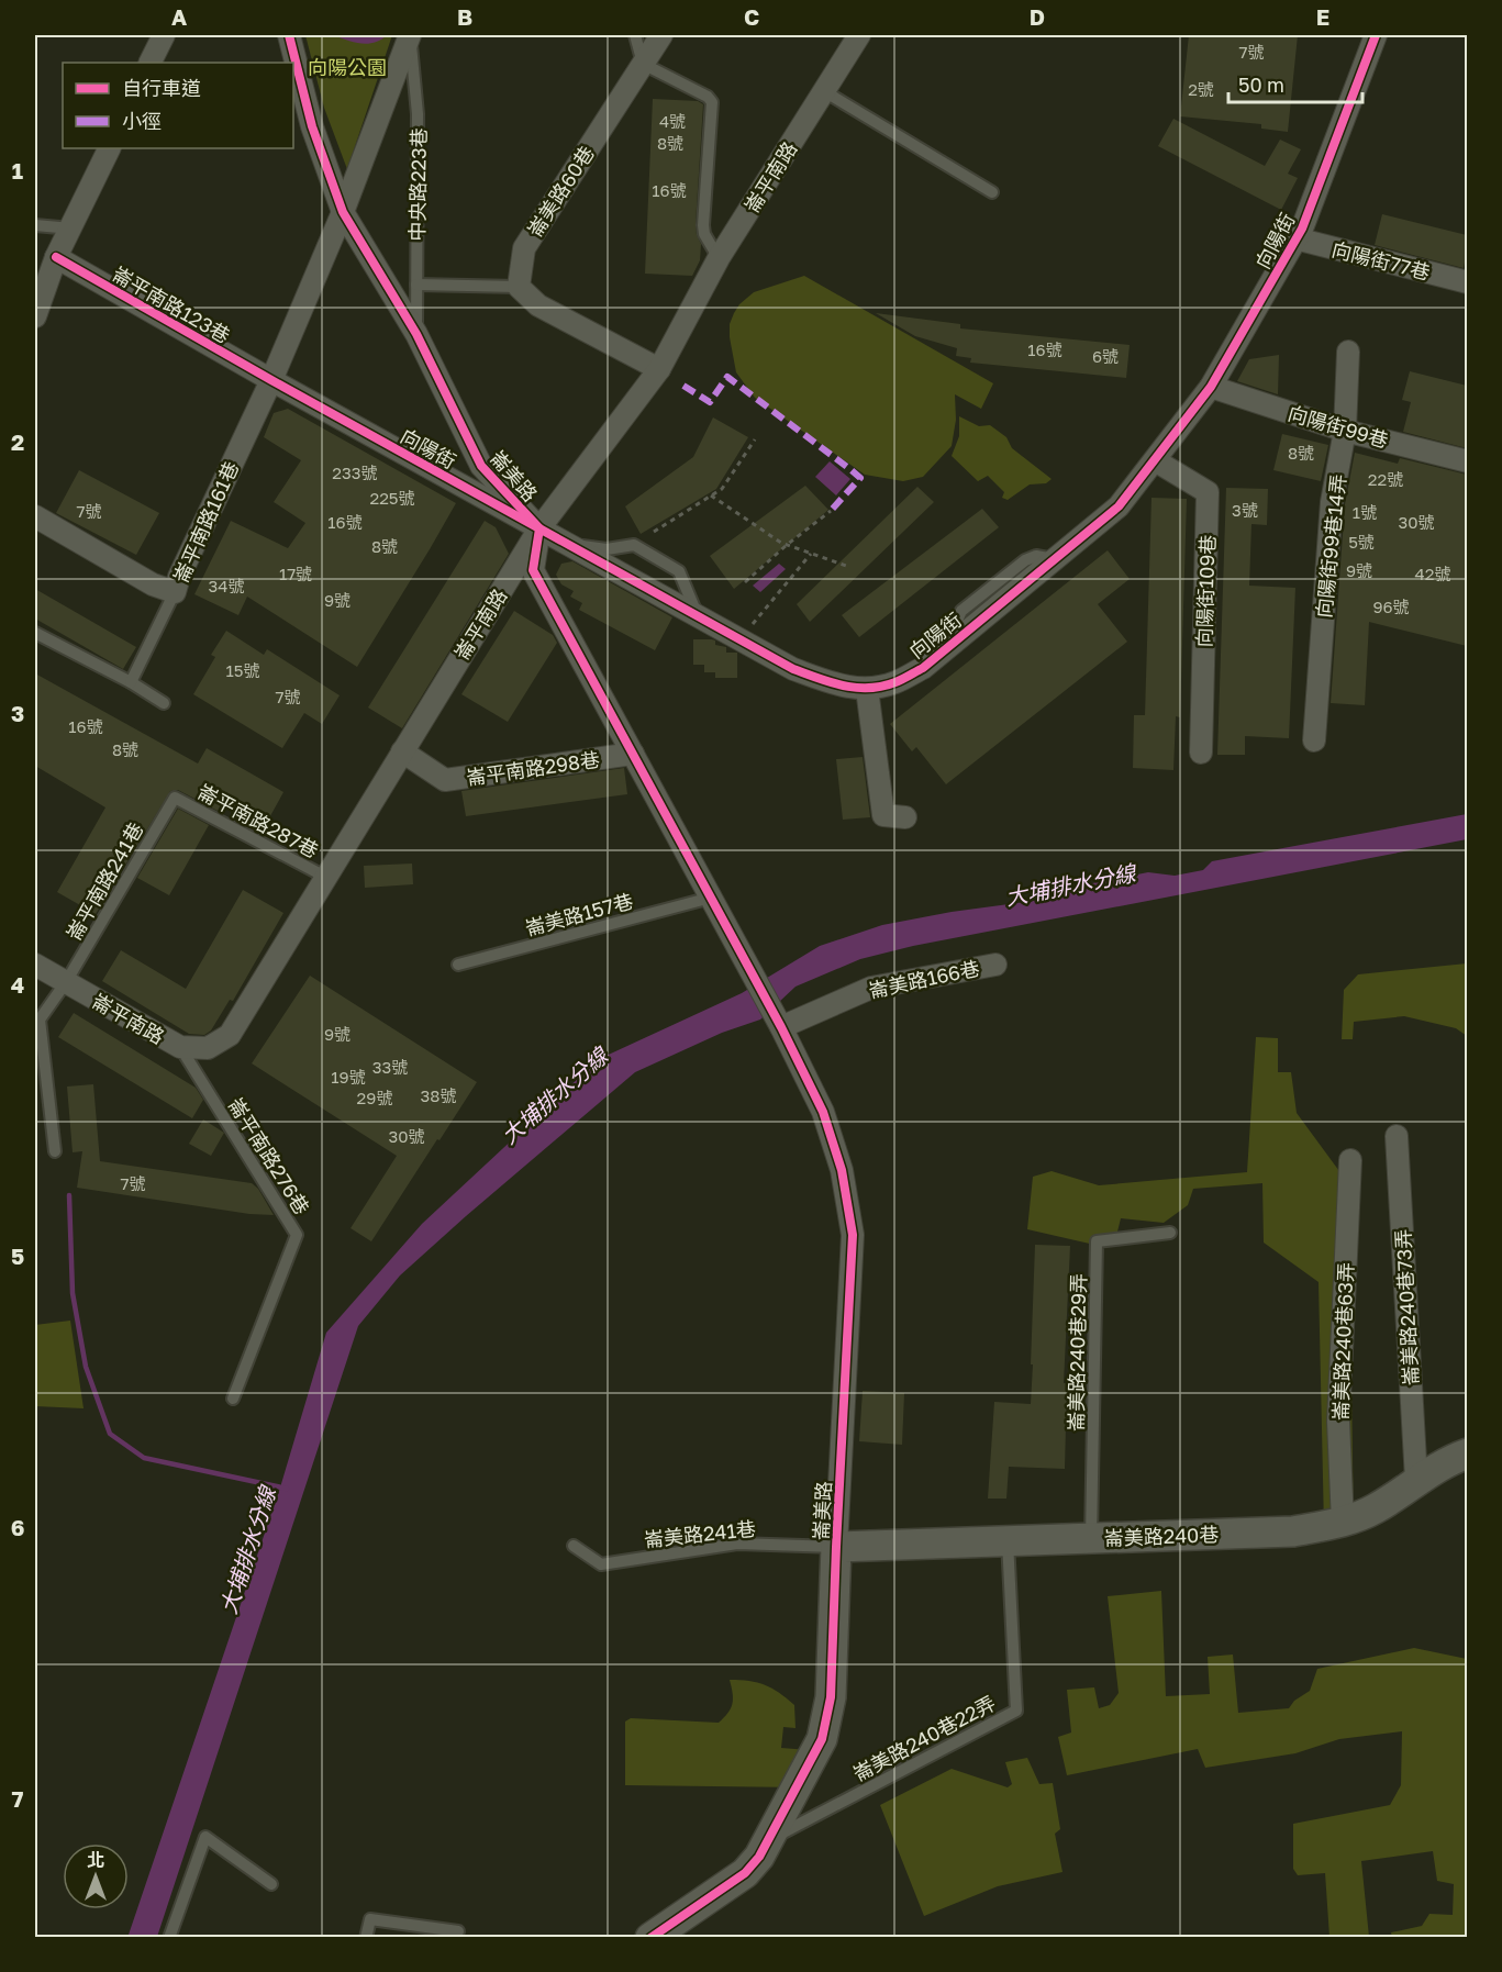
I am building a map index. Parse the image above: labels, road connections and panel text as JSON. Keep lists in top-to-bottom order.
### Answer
{
  "streets": {
    "street": [
      "崙平南路",
      "崙美路60巷",
      "向陽街",
      "向陽街77巷",
      "崙平南路123巷",
      "向陽街99巷",
      "崙美路",
      "崙平南路161巷",
      "向陽街99巷14弄",
      "向陽街109巷",
      "崙平南路298巷",
      "崙美路166巷",
      "崙美路240巷73弄",
      "崙美路240巷63弄",
      "崙美路240巷"
    ],
    "lane": [
      "中央路223巷",
      "崙平南路287巷",
      "崙平南路241巷",
      "崙美路157巷",
      "崙平南路276巷",
      "崙美路240巷29弄",
      "崙美路241巷",
      "崙美路240巷22弄"
    ]
  },
  "crossings": [
    ["崙平南路", "向陽街"],
    ["崙平南路", "崙美路"],
    ["崙平南路", "崙平南路298巷"],
    ["崙平南路", "崙平南路287巷"],
    ["崙平南路", "崙平南路241巷"],
    ["崙平南路", "崙平南路276巷"],
    ["中央路223巷", "崙美路"],
    ["中央路223巷", "崙平南路161巷"],
    ["向陽街", "向陽街77巷"],
    ["向陽街", "崙平南路123巷"],
    ["向陽街", "向陽街99巷"],
    ["向陽街", "崙美路"],
    ["向陽街", "崙平南路161巷"],
    ["向陽街", "向陽街109巷"],
    ["崙平南路123巷", "崙平南路161巷"],
    ["向陽街99巷", "向陽街99巷14弄"],
    ["崙美路", "崙平南路161巷"],
    ["崙美路", "崙平南路298巷"],
    ["崙美路", "崙美路157巷"],
    ["崙美路", "崙美路166巷"],
    ["崙美路", "崙美路241巷"],
    ["崙美路", "崙美路240巷"],
    ["崙美路", "崙美路240巷22弄"],
    ["崙平南路287巷", "崙平南路241巷"],
    ["崙美路240巷73弄", "崙美路240巷"],
    ["崙美路240巷63弄", "崙美路240巷"],
    ["崙美路240巷29弄", "崙美路240巷"],
    ["崙美路241巷", "崙美路240巷"],
    ["崙美路240巷", "崙美路240巷22弄"]
  ],
  "water": ["大埔排水分線"],
  "parks": ["向陽公園"],
  "house_numbers": [
    "7號",
    "2號",
    "4號",
    "8號",
    "16號",
    "16號",
    "6號",
    "8號",
    "233號",
    "22號",
    "225號",
    "3號",
    "7號",
    "1號",
    "16號",
    "30號",
    "5號",
    "8號",
    "9號",
    "17號",
    "42號",
    "34號",
    "9號",
    "96號",
    "15號",
    "7號",
    "16號",
    "8號",
    "9號",
    "33號",
    "19號",
    "38號",
    "29號",
    "30號",
    "7號"
  ],
  "legend": ["自行車道", "小徑"],
  "scale_bar": "50 m",
  "north": "top",
  "grid": {
    "columns": [
      "A",
      "B",
      "C",
      "D",
      "E"
    ],
    "rows": [
      "1",
      "2",
      "3",
      "4",
      "5",
      "6",
      "7"
    ]
  }
}
